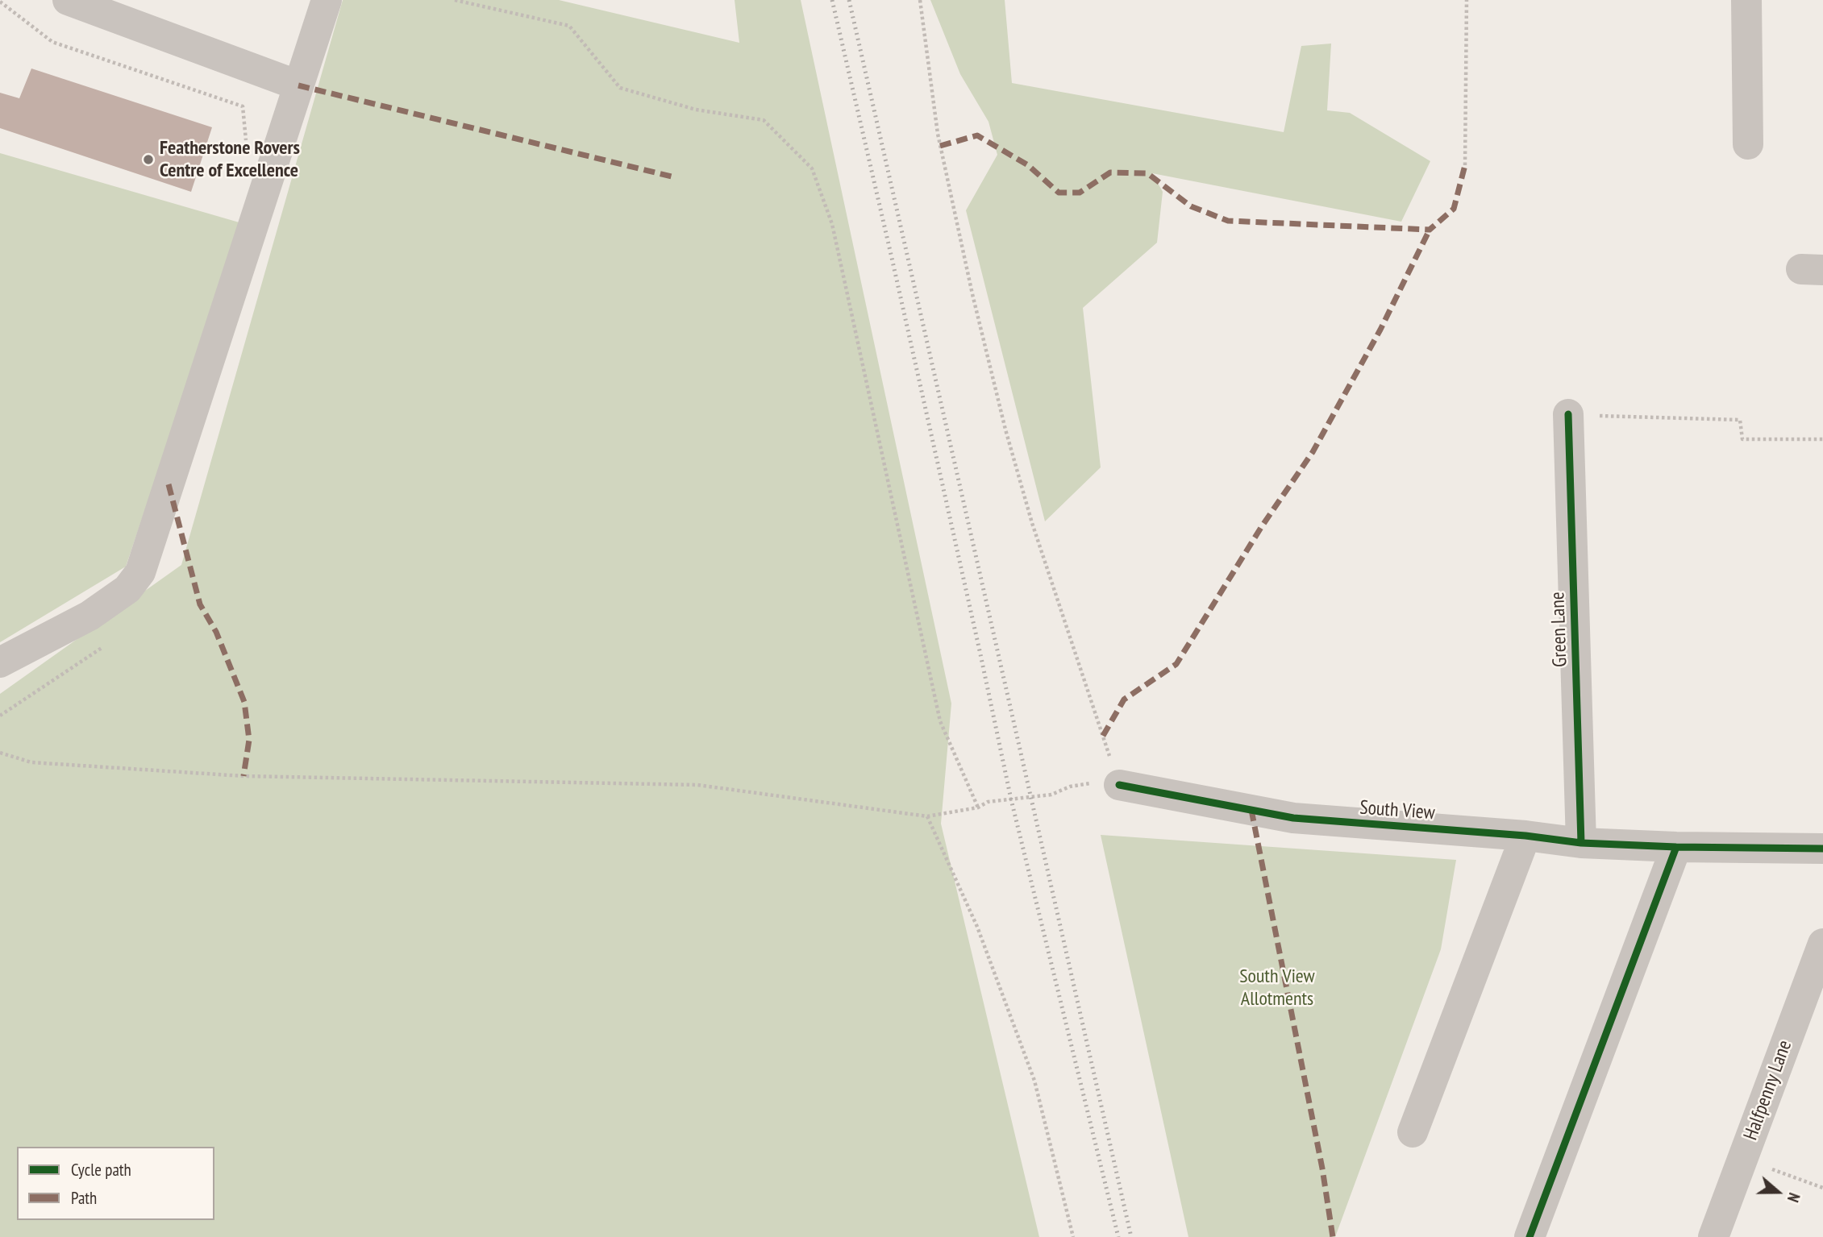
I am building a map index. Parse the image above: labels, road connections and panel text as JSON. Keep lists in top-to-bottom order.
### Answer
{
  "streets": {
    "street": ["Green Lane", "South View", "Halfpenny Lane"]
  },
  "crossings": [
    ["Green Lane", "South View"]
  ],
  "parks": ["South View Allotments"],
  "places": ["Featherstone Rovers Centre of Excellence"],
  "legend": ["Cycle path", "Path"],
  "north": "right"
}
